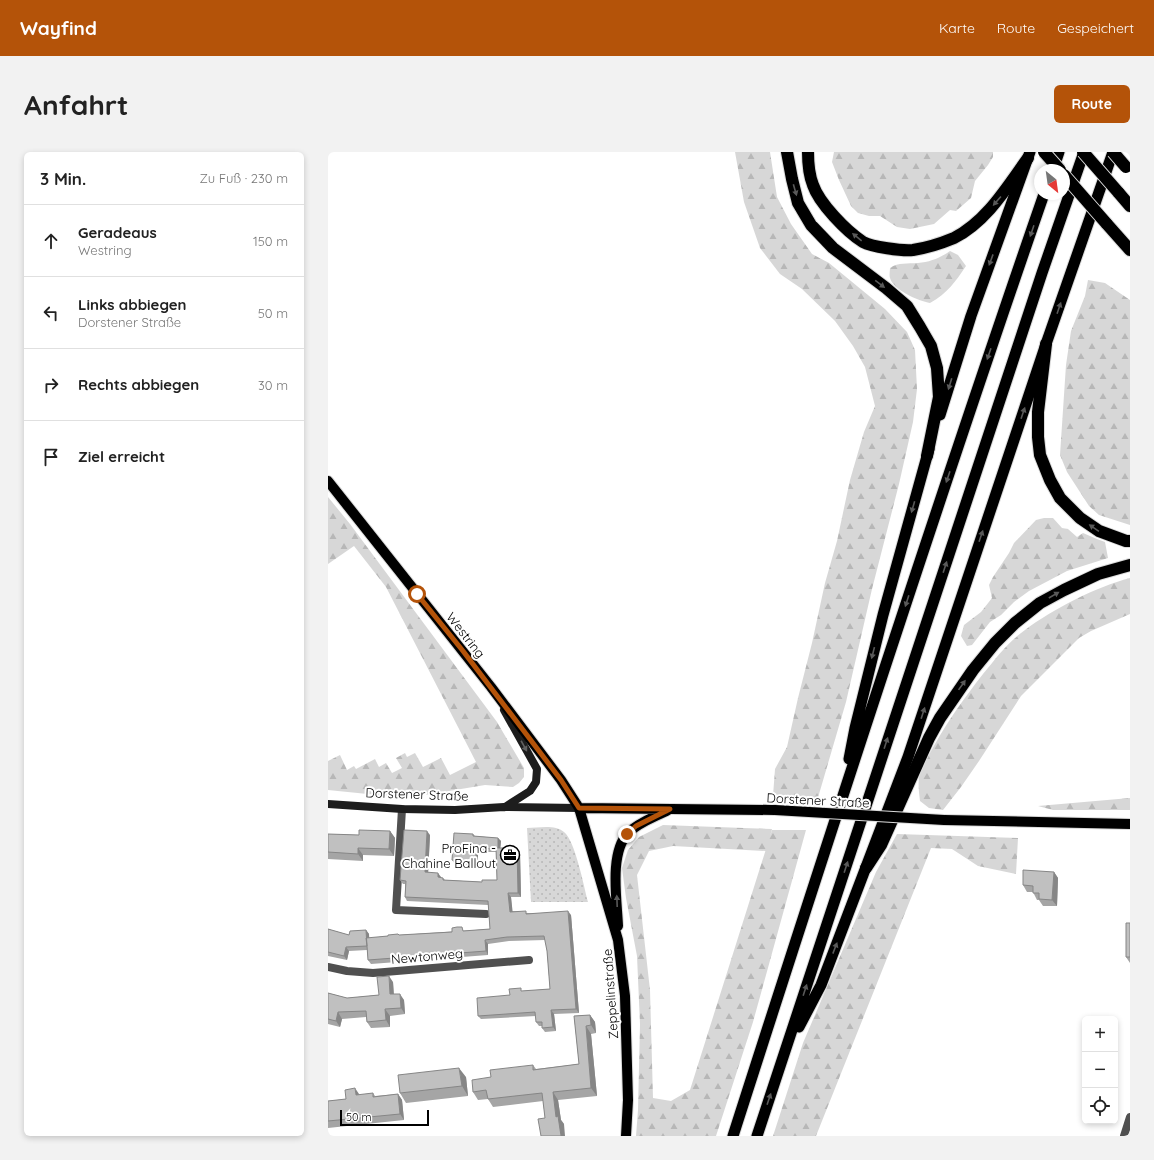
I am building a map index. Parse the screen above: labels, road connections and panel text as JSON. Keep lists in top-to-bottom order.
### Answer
{
  "streets": {
    "main road": ["Westring", "Dorstener Straße", "Zeppelinstraße"],
    "street": ["Newtonweg"]
  },
  "crossings": [
    ["Westring", "Dorstener Straße"],
    ["Westring", "Zeppelinstraße"],
    ["Dorstener Straße", "Zeppelinstraße"]
  ],
  "places": {
    "office": ["ProFina - Chahine Ballout"]
  },
  "scale_bar": "50 m",
  "north": "bottom right",
  "page": {
    "header": "Wayfind",
    "nav": ["Karte", "Route", "Gespeichert"],
    "buttons": "Route",
    "title": "Anfahrt",
    "heading": ["3 Min.", "Zu Fuß · 230 m"],
    "list": [
      ["Geradeaus", "Westring", "150 m"],
      ["Links abbiegen", "Dorstener Straße", "50 m"],
      ["Rechts abbiegen", "30 m"],
      "Ziel erreicht"
    ],
    "map_buttons": ["+", "−"],
    "scale": "50 m"
  }
}
